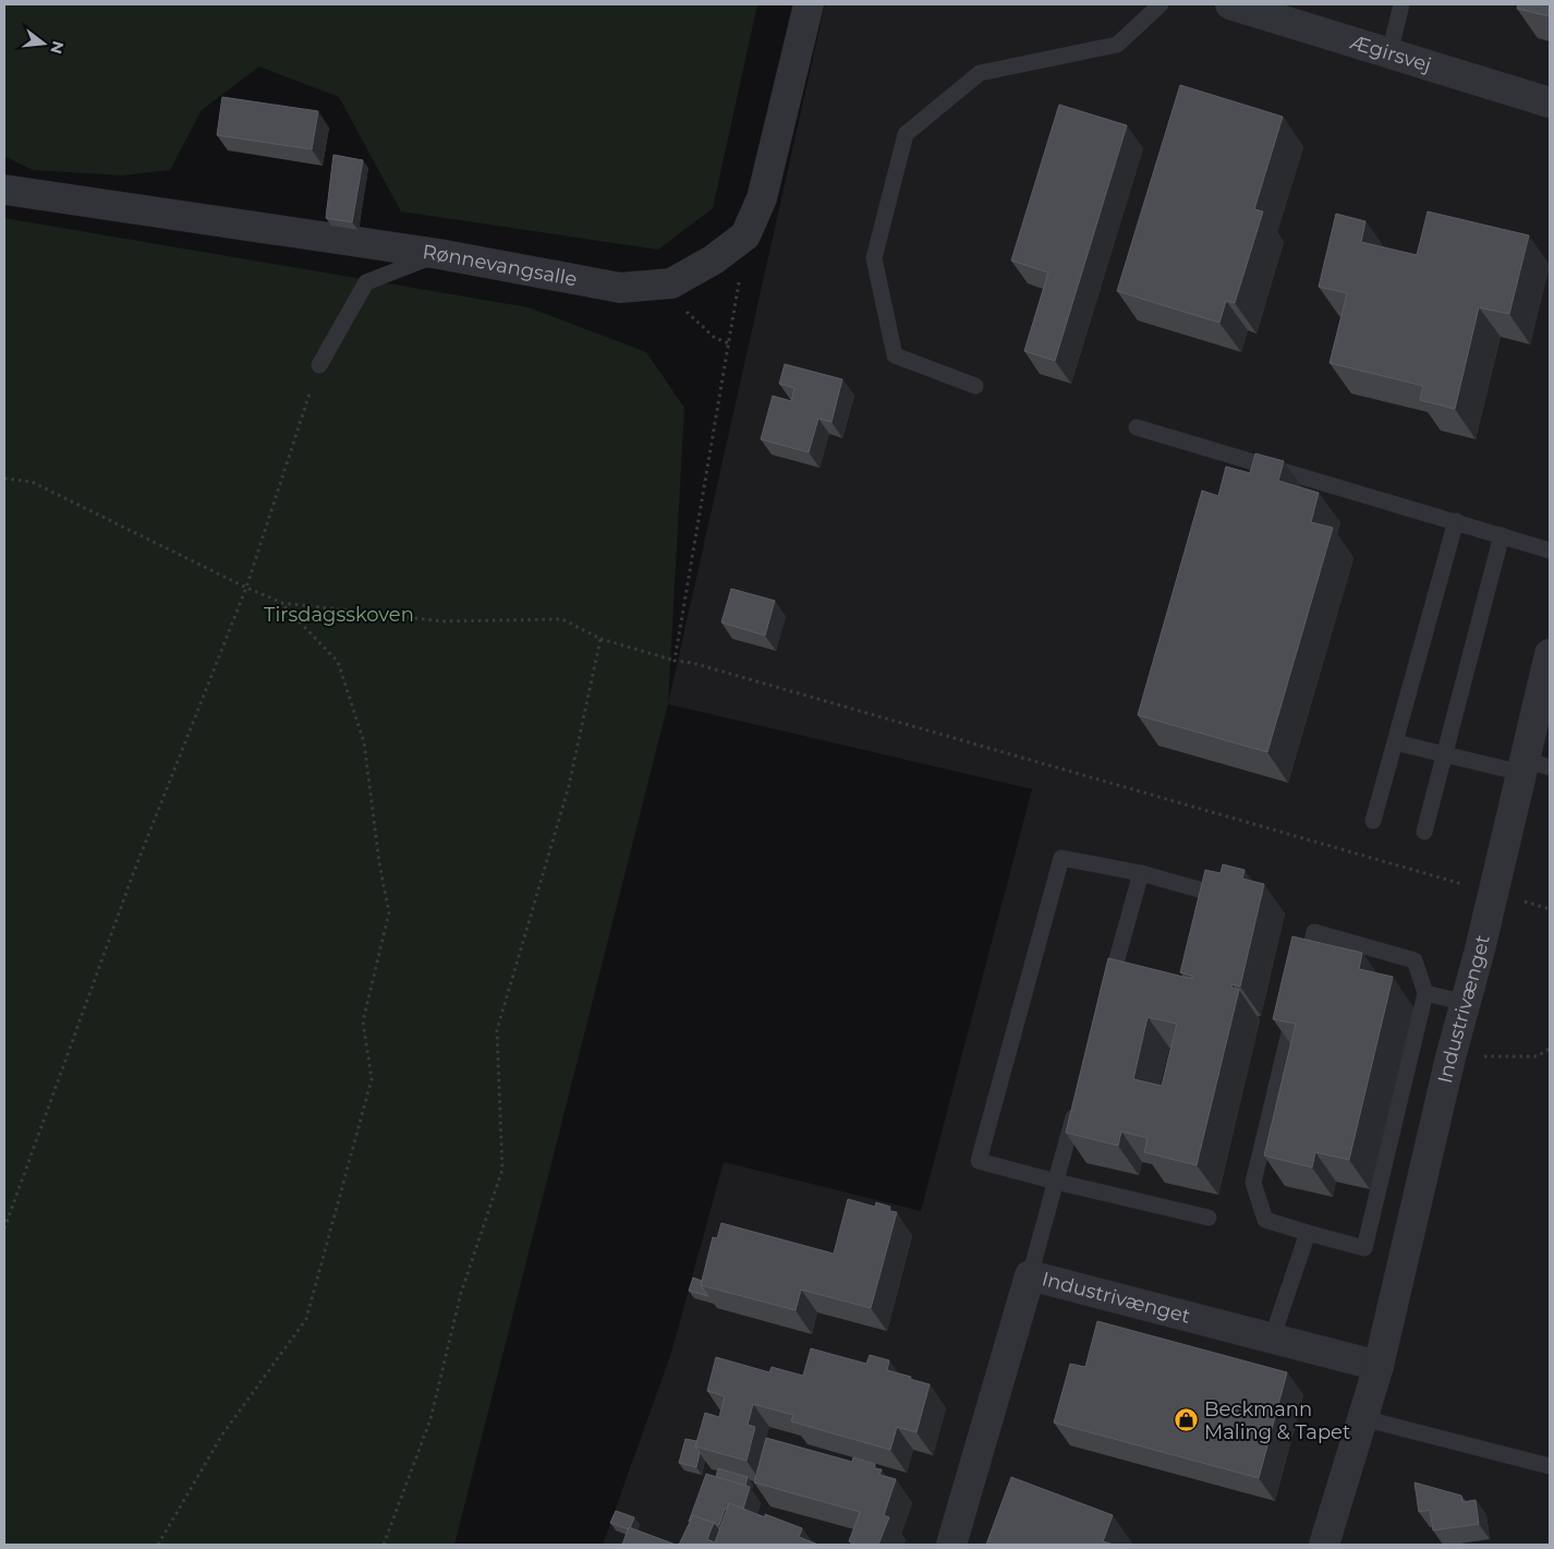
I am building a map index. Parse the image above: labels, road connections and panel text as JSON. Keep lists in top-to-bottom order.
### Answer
{
  "streets": {
    "street": ["Ægirsvej", "Rønnevangsalle", "Industrivænget"]
  },
  "parks": ["Tirsdagsskoven"],
  "places": {
    "shop": ["Beckmann Maling & Tapet"]
  },
  "north": "right"
}
